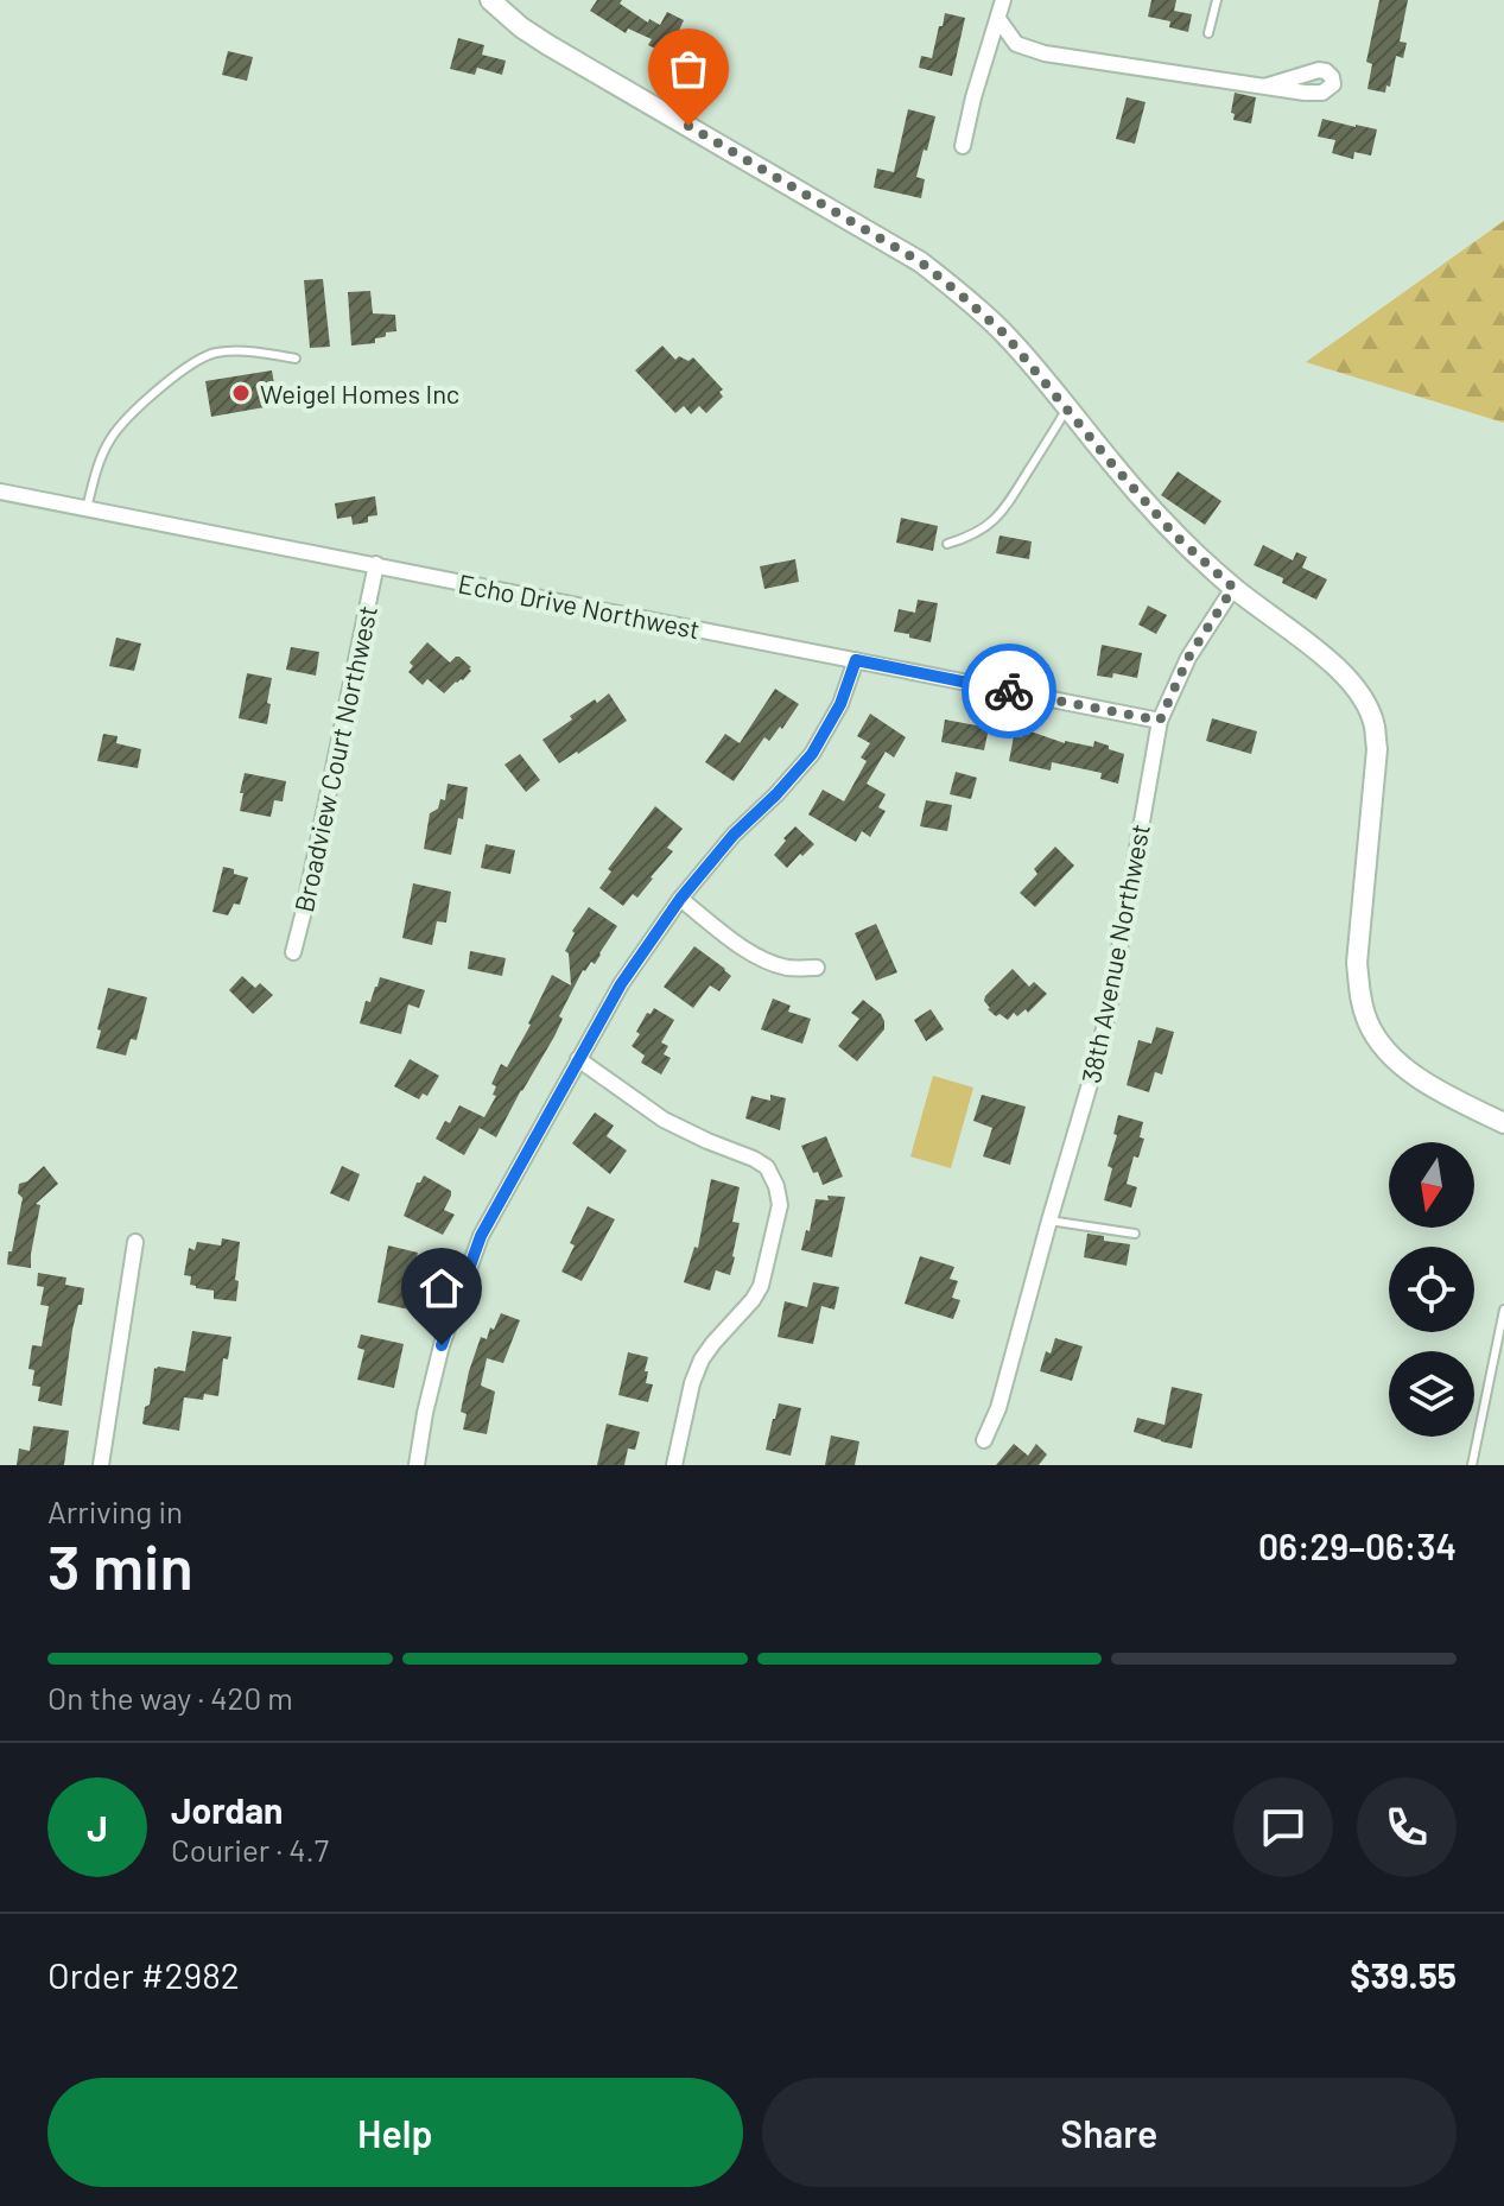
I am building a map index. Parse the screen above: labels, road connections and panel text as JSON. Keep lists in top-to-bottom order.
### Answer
{
  "streets": {
    "street": ["Echo Drive Northwest", "Broadview Court Northwest", "38th Avenue Northwest"]
  },
  "crossings": [
    ["Echo Drive Northwest", "Broadview Court Northwest"],
    ["Echo Drive Northwest", "38th Avenue Northwest"]
  ],
  "places": ["Weigel Homes Inc"],
  "north": "bottom",
  "page": {
    "heading": ["3 min", "Arriving in", "06:29–06:34"],
    "panel": [
      "Jordan",
      "Courier · 4.7",
      "Order #2982",
      "$39.55"
    ],
    "bar": "On the way · 420 m",
    "round": "J",
    "buttons": ["Help", "Share"]
  }
}
